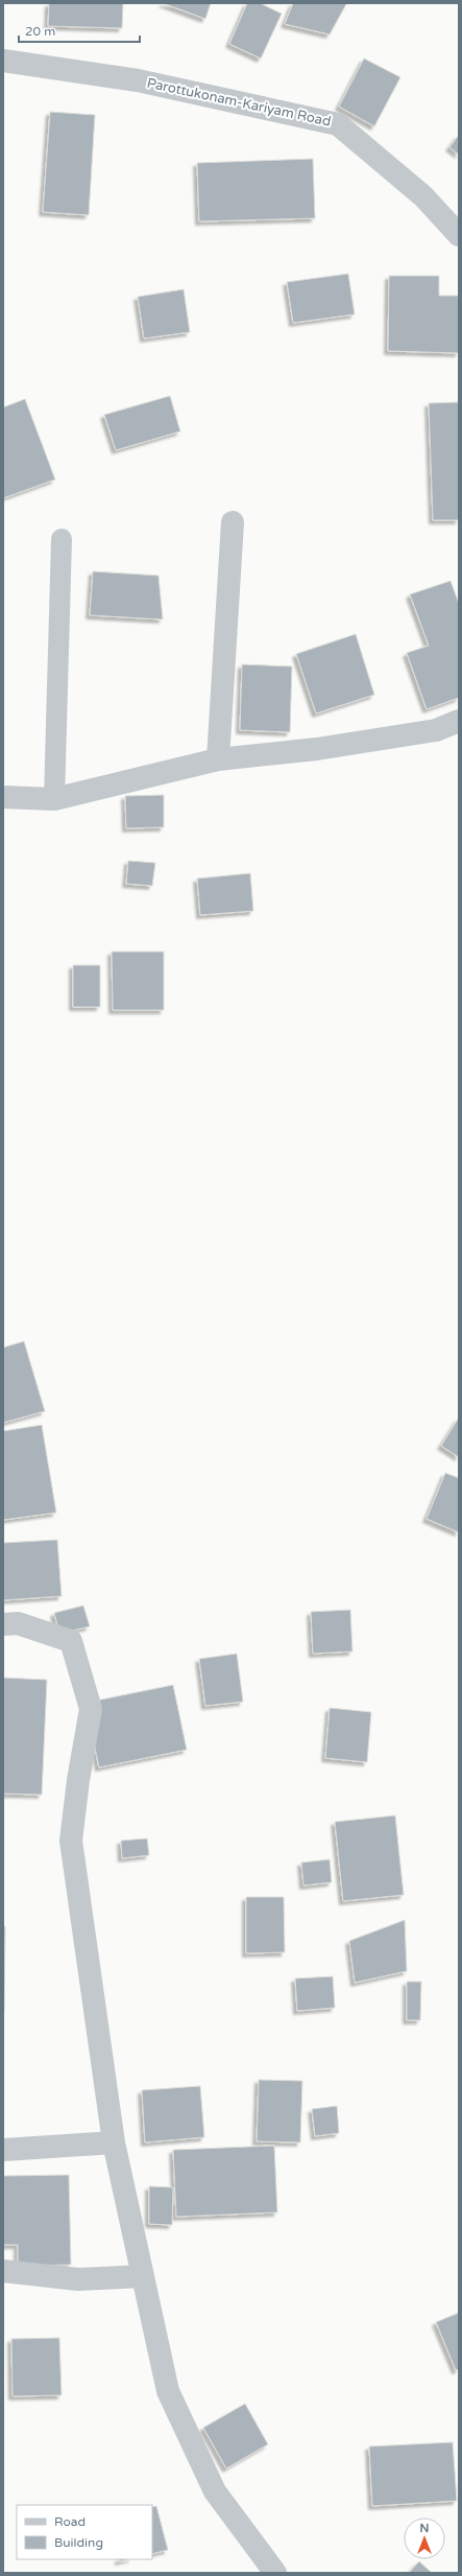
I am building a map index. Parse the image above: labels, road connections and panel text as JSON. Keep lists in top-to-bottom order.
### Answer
{
  "streets": {
    "street": ["Parottukonam-Kariyam Road"]
  },
  "legend": ["Road", "Building"],
  "scale_bar": "20 m",
  "north": "top"
}
